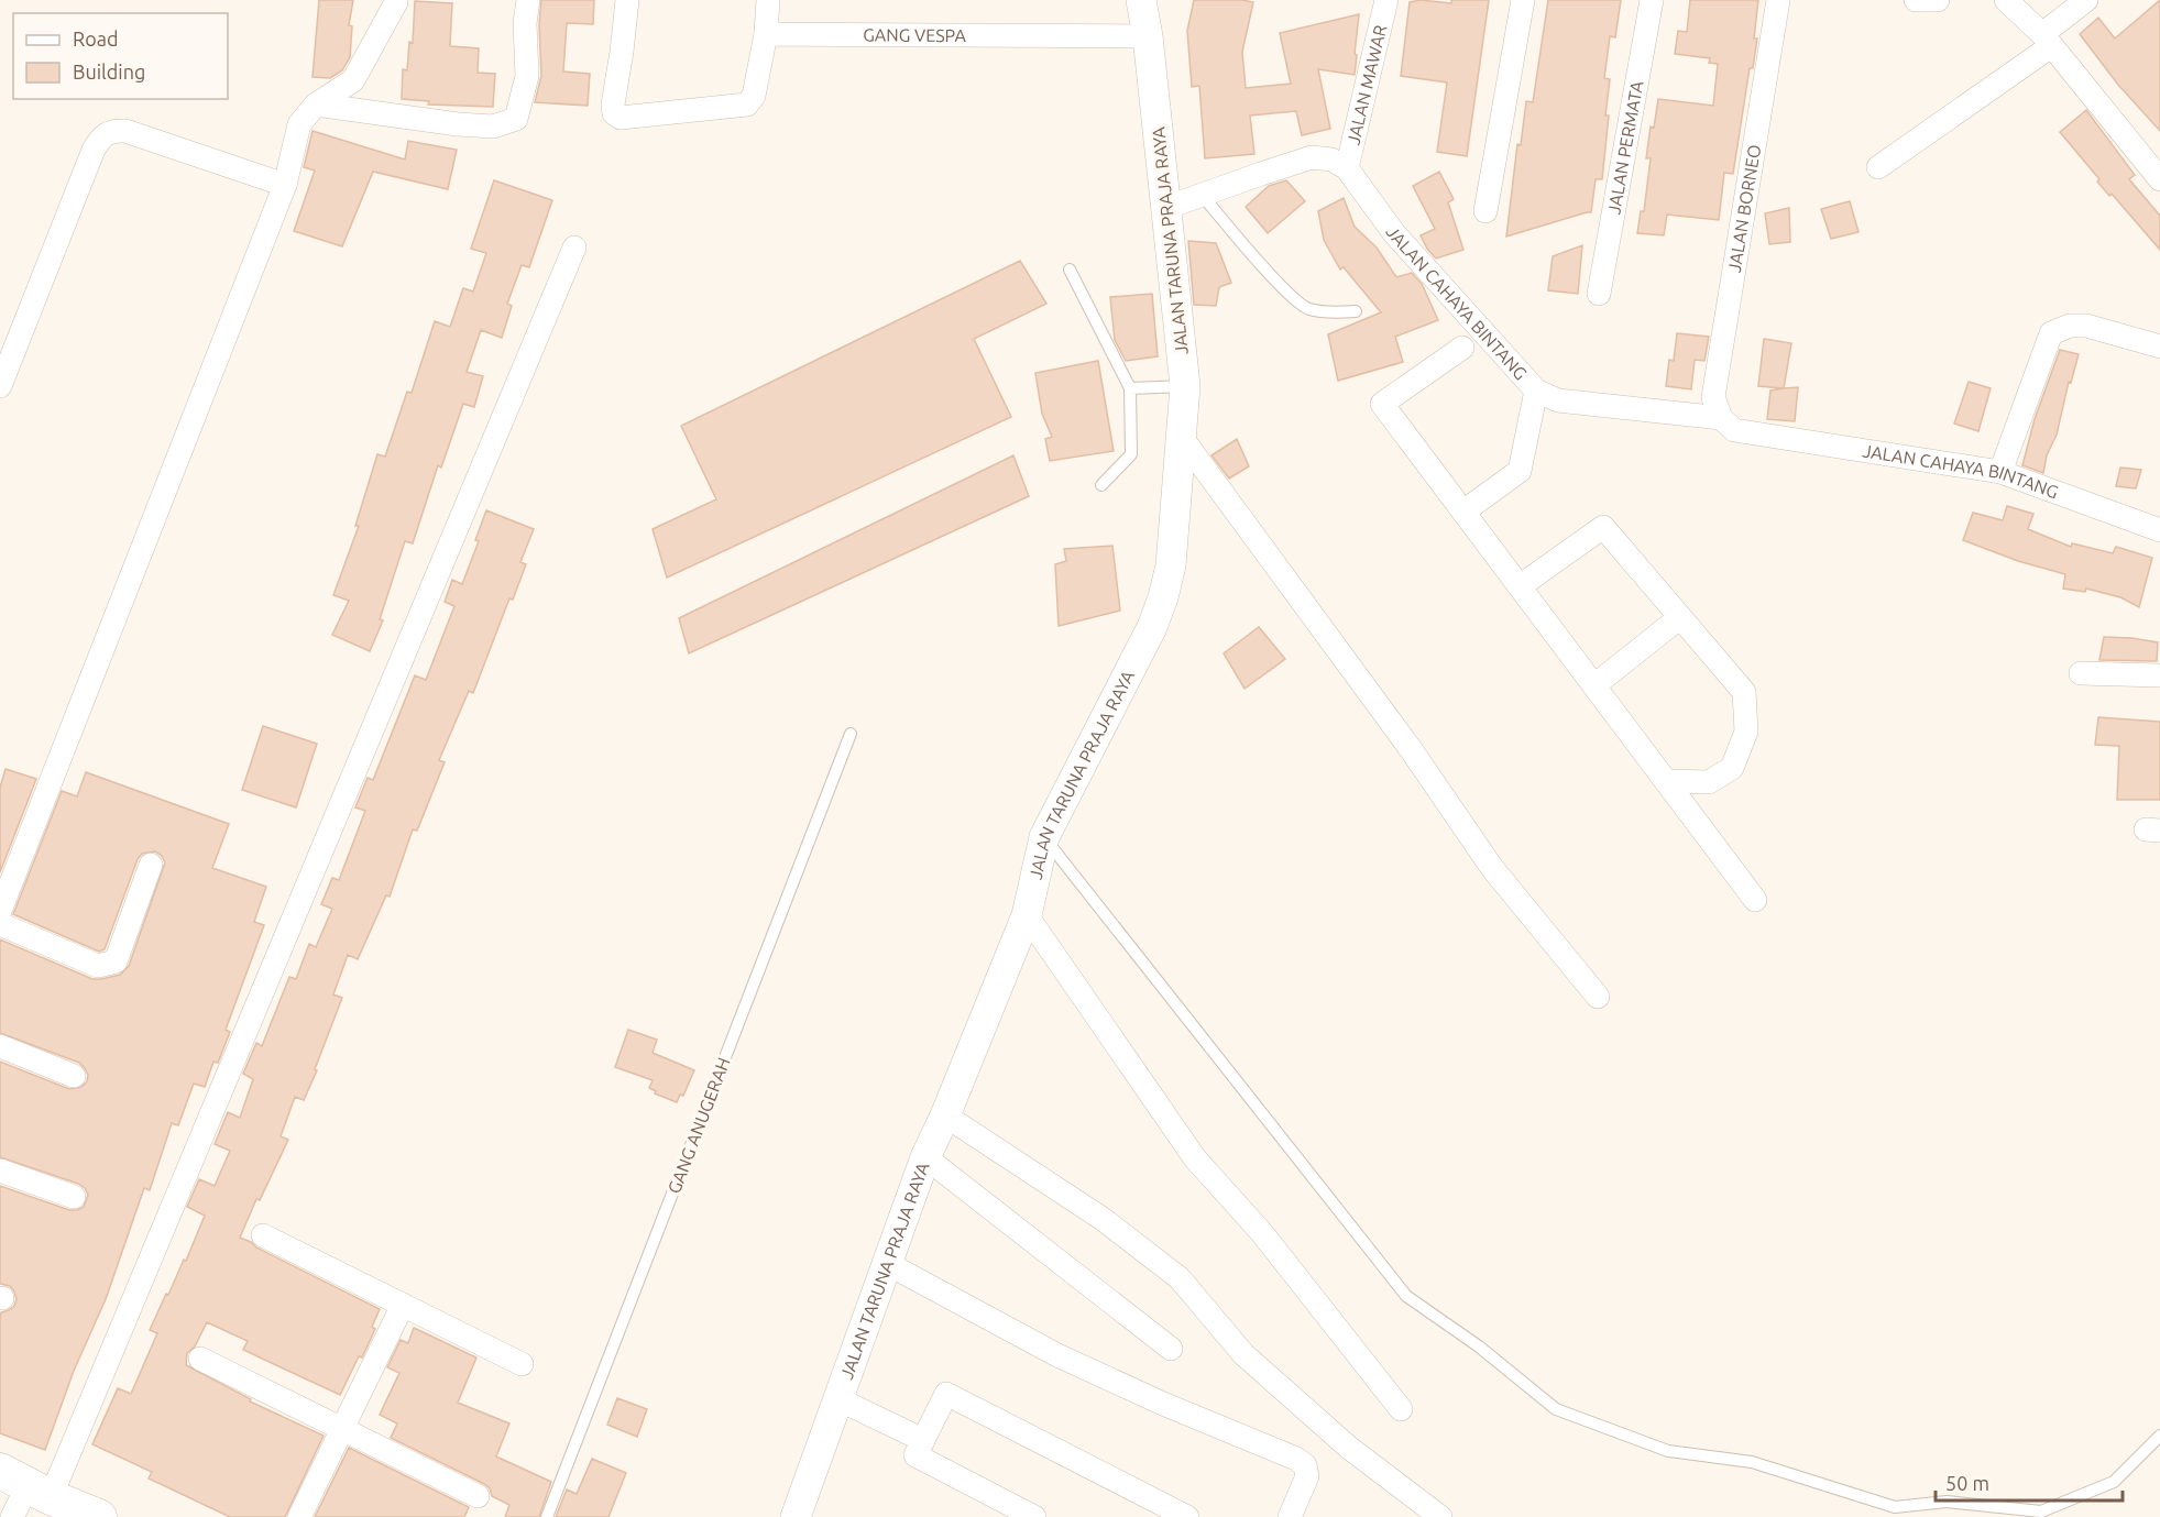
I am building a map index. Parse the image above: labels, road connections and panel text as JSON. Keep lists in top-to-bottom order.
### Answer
{
  "streets": {
    "street": [
      "GANG VESPA",
      "JALAN MAWAR",
      "JALAN PERMATA",
      "JALAN BORNEO",
      "JALAN TARUNA PRAJA RAYA",
      "JALAN CAHAYA BINTANG"
    ],
    "lane": ["GANG ANUGERAH"]
  },
  "crossings": [
    ["GANG VESPA", "JALAN TARUNA PRAJA RAYA"],
    ["JALAN MAWAR", "JALAN CAHAYA BINTANG"],
    ["JALAN BORNEO", "JALAN CAHAYA BINTANG"]
  ],
  "legend": ["Road", "Building"],
  "scale_bar": "50 m"
}
